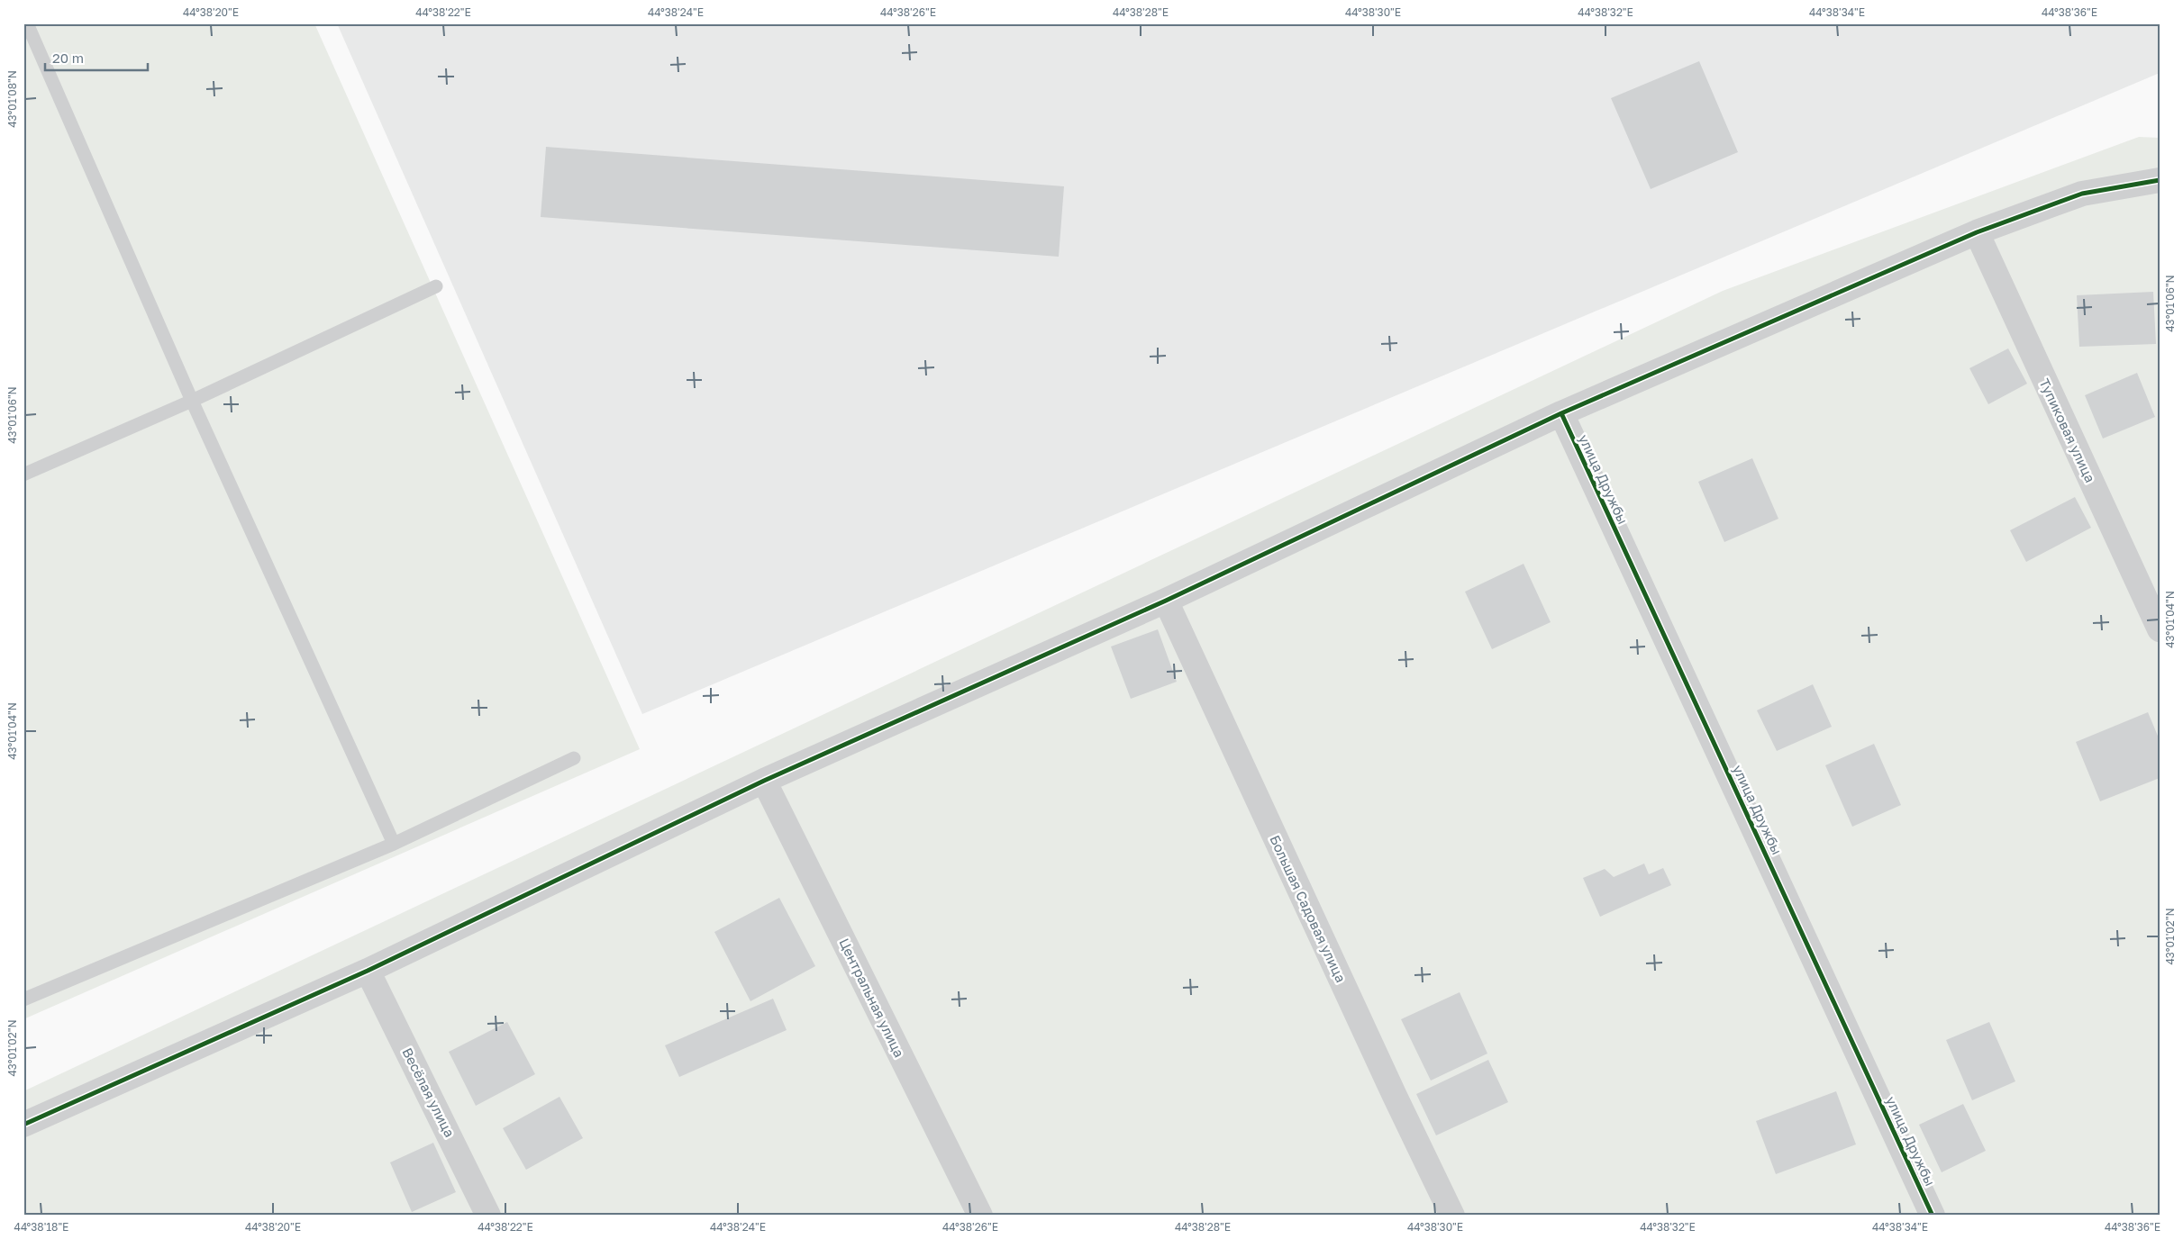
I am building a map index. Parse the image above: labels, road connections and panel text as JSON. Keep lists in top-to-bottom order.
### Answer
{
  "streets": {
    "street": [
      "Тупиковая улица",
      "улица Дружбы",
      "Большая Садовая улица",
      "Центральная улица",
      "Весёлая улица"
    ]
  },
  "scale_bar": "20 m",
  "coordinates": [
    "44°38'20\"E",
    "44°38'22\"E",
    "44°38'24\"E",
    "44°38'26\"E",
    "44°38'28\"E",
    "44°38'30\"E",
    "44°38'32\"E",
    "44°38'34\"E",
    "44°38'36\"E",
    "43°01'08\"N",
    "43°01'06\"N",
    "43°01'04\"N",
    "43°01'02\"N",
    "44°38'18\"E"
  ]
}
